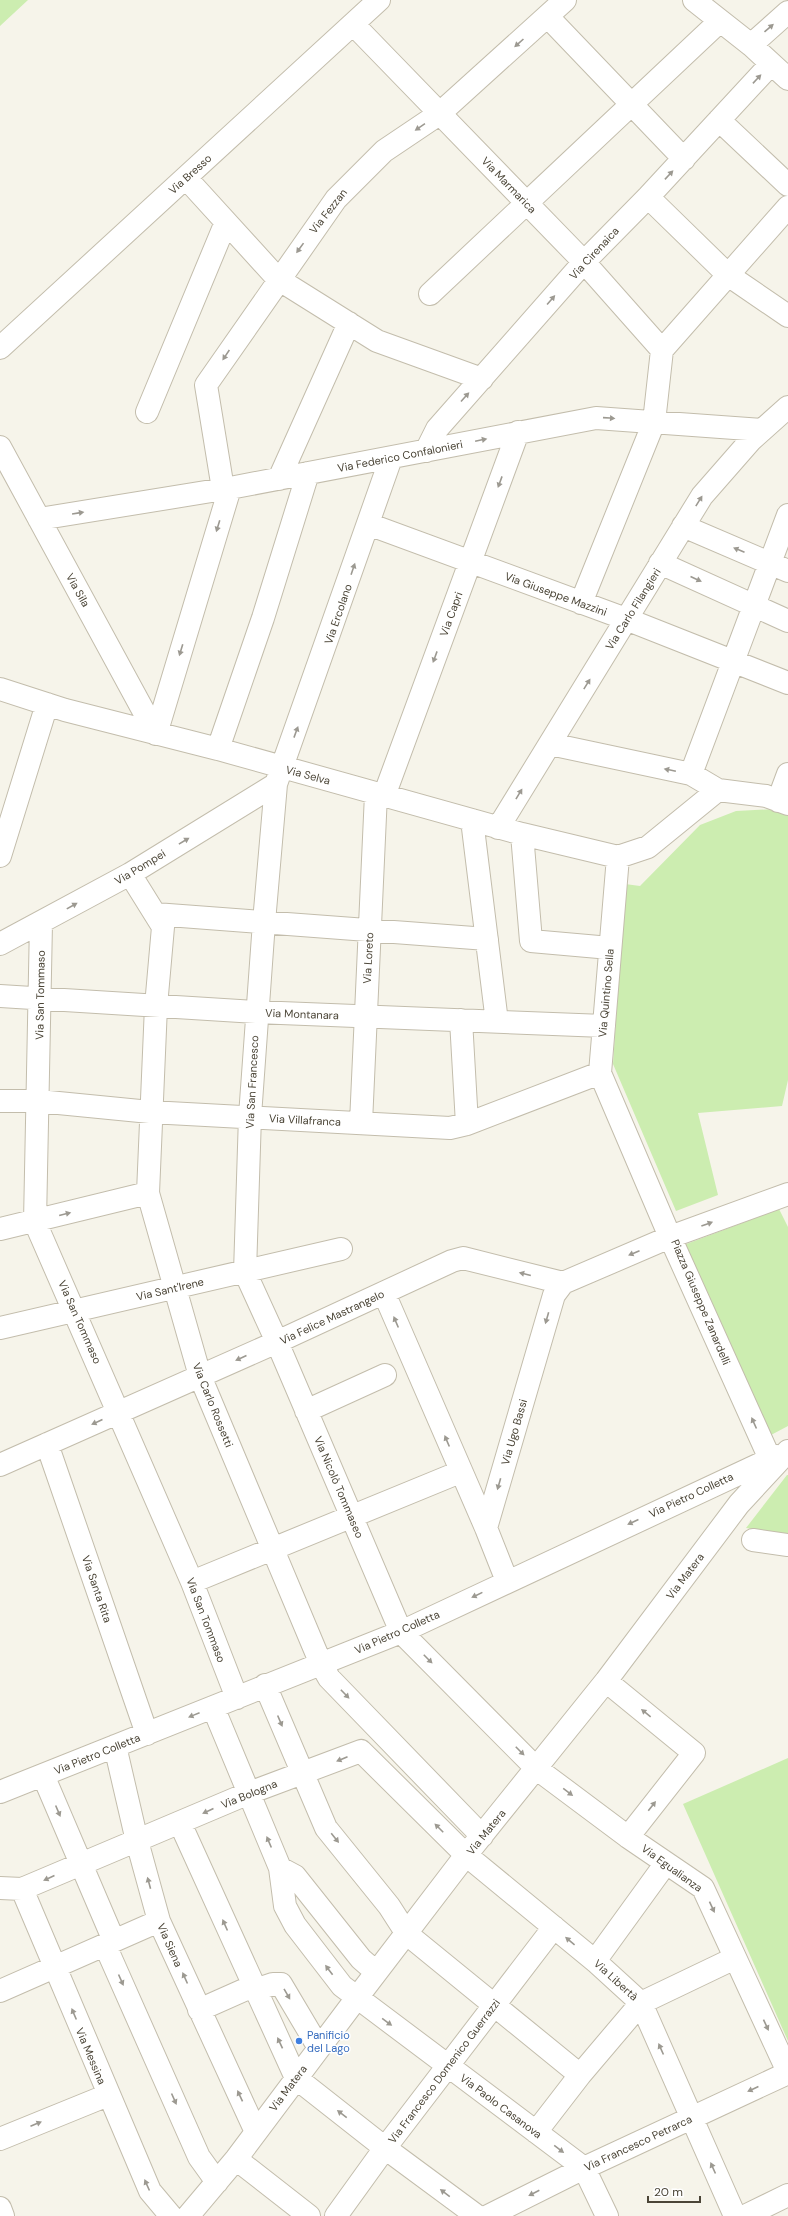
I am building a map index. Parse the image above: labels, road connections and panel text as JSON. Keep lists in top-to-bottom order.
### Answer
{
  "streets": {
    "street": [
      "Via Bresso",
      "Via Marmarica",
      "Via Fezzan",
      "Via Cirenaica",
      "Via Federico Confalonieri",
      "Via Sila",
      "Via Giuseppe Mazzini",
      "Via Carlo Filangieri",
      "Via Ercolano",
      "Via Capri",
      "Via Selva",
      "Via Pompei",
      "Via Loreto",
      "Via Quintino Sella",
      "Via San Tommaso",
      "Via Montanara",
      "Via San Francesco",
      "Via Villafranca",
      "Via Sant'Irene",
      "Piazza Giuseppe Zanardelli",
      "Via Felice Mastrangelo",
      "Via Carlo Rossetti",
      "Via Ugo Bassi",
      "Via Nicolò Tommaseo",
      "Via Pietro Colletta",
      "Via Matera",
      "Via Santa Rita",
      "Via Bologna",
      "Via Egualianza",
      "Via Siena",
      "Via Libertà",
      "Via Messina",
      "Via Francesco Domenico Guerrazzi",
      "Via Paolo Casanova",
      "Via Francesco Petrarca"
    ]
  },
  "crossings": [
    ["Via Bresso", "Via Marmarica"],
    ["Via Marmarica", "Via Fezzan"],
    ["Via Marmarica", "Via Cirenaica"],
    ["Via Fezzan", "Via Federico Confalonieri"],
    ["Via Cirenaica", "Via Federico Confalonieri"],
    ["Via Federico Confalonieri", "Via Sila"],
    ["Via Federico Confalonieri", "Via Carlo Filangieri"],
    ["Via Federico Confalonieri", "Via Ercolano"],
    ["Via Federico Confalonieri", "Via Capri"],
    ["Via Sila", "Via Selva"],
    ["Via Giuseppe Mazzini", "Via Carlo Filangieri"],
    ["Via Giuseppe Mazzini", "Via Ercolano"],
    ["Via Giuseppe Mazzini", "Via Capri"],
    ["Via Carlo Filangieri", "Via Selva"],
    ["Via Ercolano", "Via Selva"],
    ["Via Ercolano", "Via Pompei"],
    ["Via Ercolano", "Via San Francesco"],
    ["Via Capri", "Via Selva"],
    ["Via Capri", "Via Loreto"],
    ["Via Selva", "Via Pompei"],
    ["Via Selva", "Via Loreto"],
    ["Via Selva", "Via Quintino Sella"],
    ["Via Selva", "Via San Francesco"],
    ["Via Pompei", "Via San Tommaso"],
    ["Via Pompei", "Via San Francesco"],
    ["Via Pompei", "Via Carlo Rossetti"],
    ["Via Loreto", "Via Montanara"],
    ["Via Loreto", "Via Villafranca"],
    ["Via Quintino Sella", "Via Montanara"],
    ["Via Quintino Sella", "Via Villafranca"],
    ["Via Quintino Sella", "Piazza Giuseppe Zanardelli"],
    ["Via San Tommaso", "Via Montanara"],
    ["Via San Tommaso", "Via Villafranca"],
    ["Via San Tommaso", "Via Sant'Irene"],
    ["Via San Tommaso", "Via Felice Mastrangelo"],
    ["Via San Tommaso", "Via Pietro Colletta"],
    ["Via Montanara", "Via San Francesco"],
    ["Via Montanara", "Via Carlo Rossetti"],
    ["Via San Francesco", "Via Villafranca"],
    ["Via San Francesco", "Via Sant'Irene"],
    ["Via San Francesco", "Via Felice Mastrangelo"],
    ["Via San Francesco", "Via Nicolò Tommaseo"],
    ["Via Villafranca", "Via Carlo Rossetti"],
    ["Via Sant'Irene", "Via Carlo Rossetti"],
    ["Piazza Giuseppe Zanardelli", "Via Pietro Colletta"],
    ["Piazza Giuseppe Zanardelli", "Via Matera"],
    ["Via Felice Mastrangelo", "Via Carlo Rossetti"],
    ["Via Felice Mastrangelo", "Via Ugo Bassi"],
    ["Via Felice Mastrangelo", "Via Nicolò Tommaseo"],
    ["Via Felice Mastrangelo", "Via Santa Rita"],
    ["Via Carlo Rossetti", "Via Pietro Colletta"],
    ["Via Carlo Rossetti", "Via Matera"],
    ["Via Nicolò Tommaseo", "Via Pietro Colletta"],
    ["Via Nicolò Tommaseo", "Via Egualianza"],
    ["Via Pietro Colletta", "Via Matera"],
    ["Via Pietro Colletta", "Via Santa Rita"],
    ["Via Pietro Colletta", "Via Egualianza"],
    ["Via Pietro Colletta", "Via Siena"],
    ["Via Pietro Colletta", "Via Paolo Casanova"],
    ["Via Matera", "Via Bologna"],
    ["Via Matera", "Via Egualianza"],
    ["Via Matera", "Via Siena"],
    ["Via Matera", "Via Libertà"],
    ["Via Matera", "Via Paolo Casanova"],
    ["Via Bologna", "Via Siena"],
    ["Via Bologna", "Via Libertà"],
    ["Via Bologna", "Via Messina"],
    ["Via Bologna", "Via Paolo Casanova"],
    ["Via Egualianza", "Via Francesco Petrarca"],
    ["Via Libertà", "Via Francesco Domenico Guerrazzi"],
    ["Via Libertà", "Via Francesco Petrarca"],
    ["Via Francesco Domenico Guerrazzi", "Via Paolo Casanova"],
    ["Via Paolo Casanova", "Via Francesco Petrarca"]
  ],
  "one_way": [
    "Via Federico Confalonieri",
    "Via Pompei",
    "Via Ugo Bassi",
    "Via Pietro Colletta",
    "Via Bologna"
  ],
  "places": ["Panificio del Lago"],
  "scale_bar": "20 m"
}
